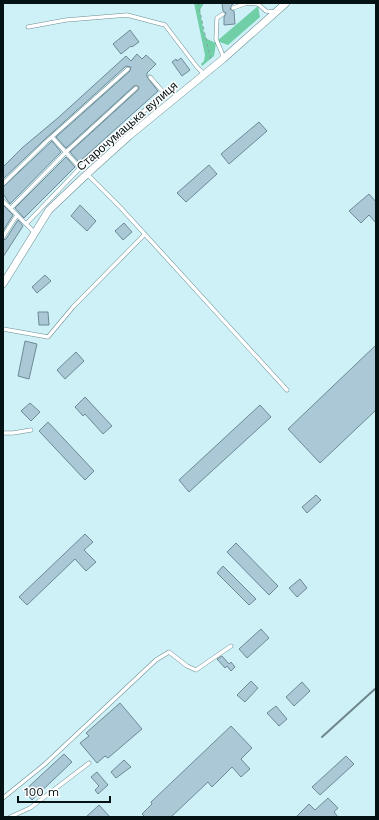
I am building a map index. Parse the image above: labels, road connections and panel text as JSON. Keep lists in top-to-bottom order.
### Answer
{
  "streets": {
    "street": ["Старочумацька вулиця"]
  },
  "scale_bar": "100 m"
}
